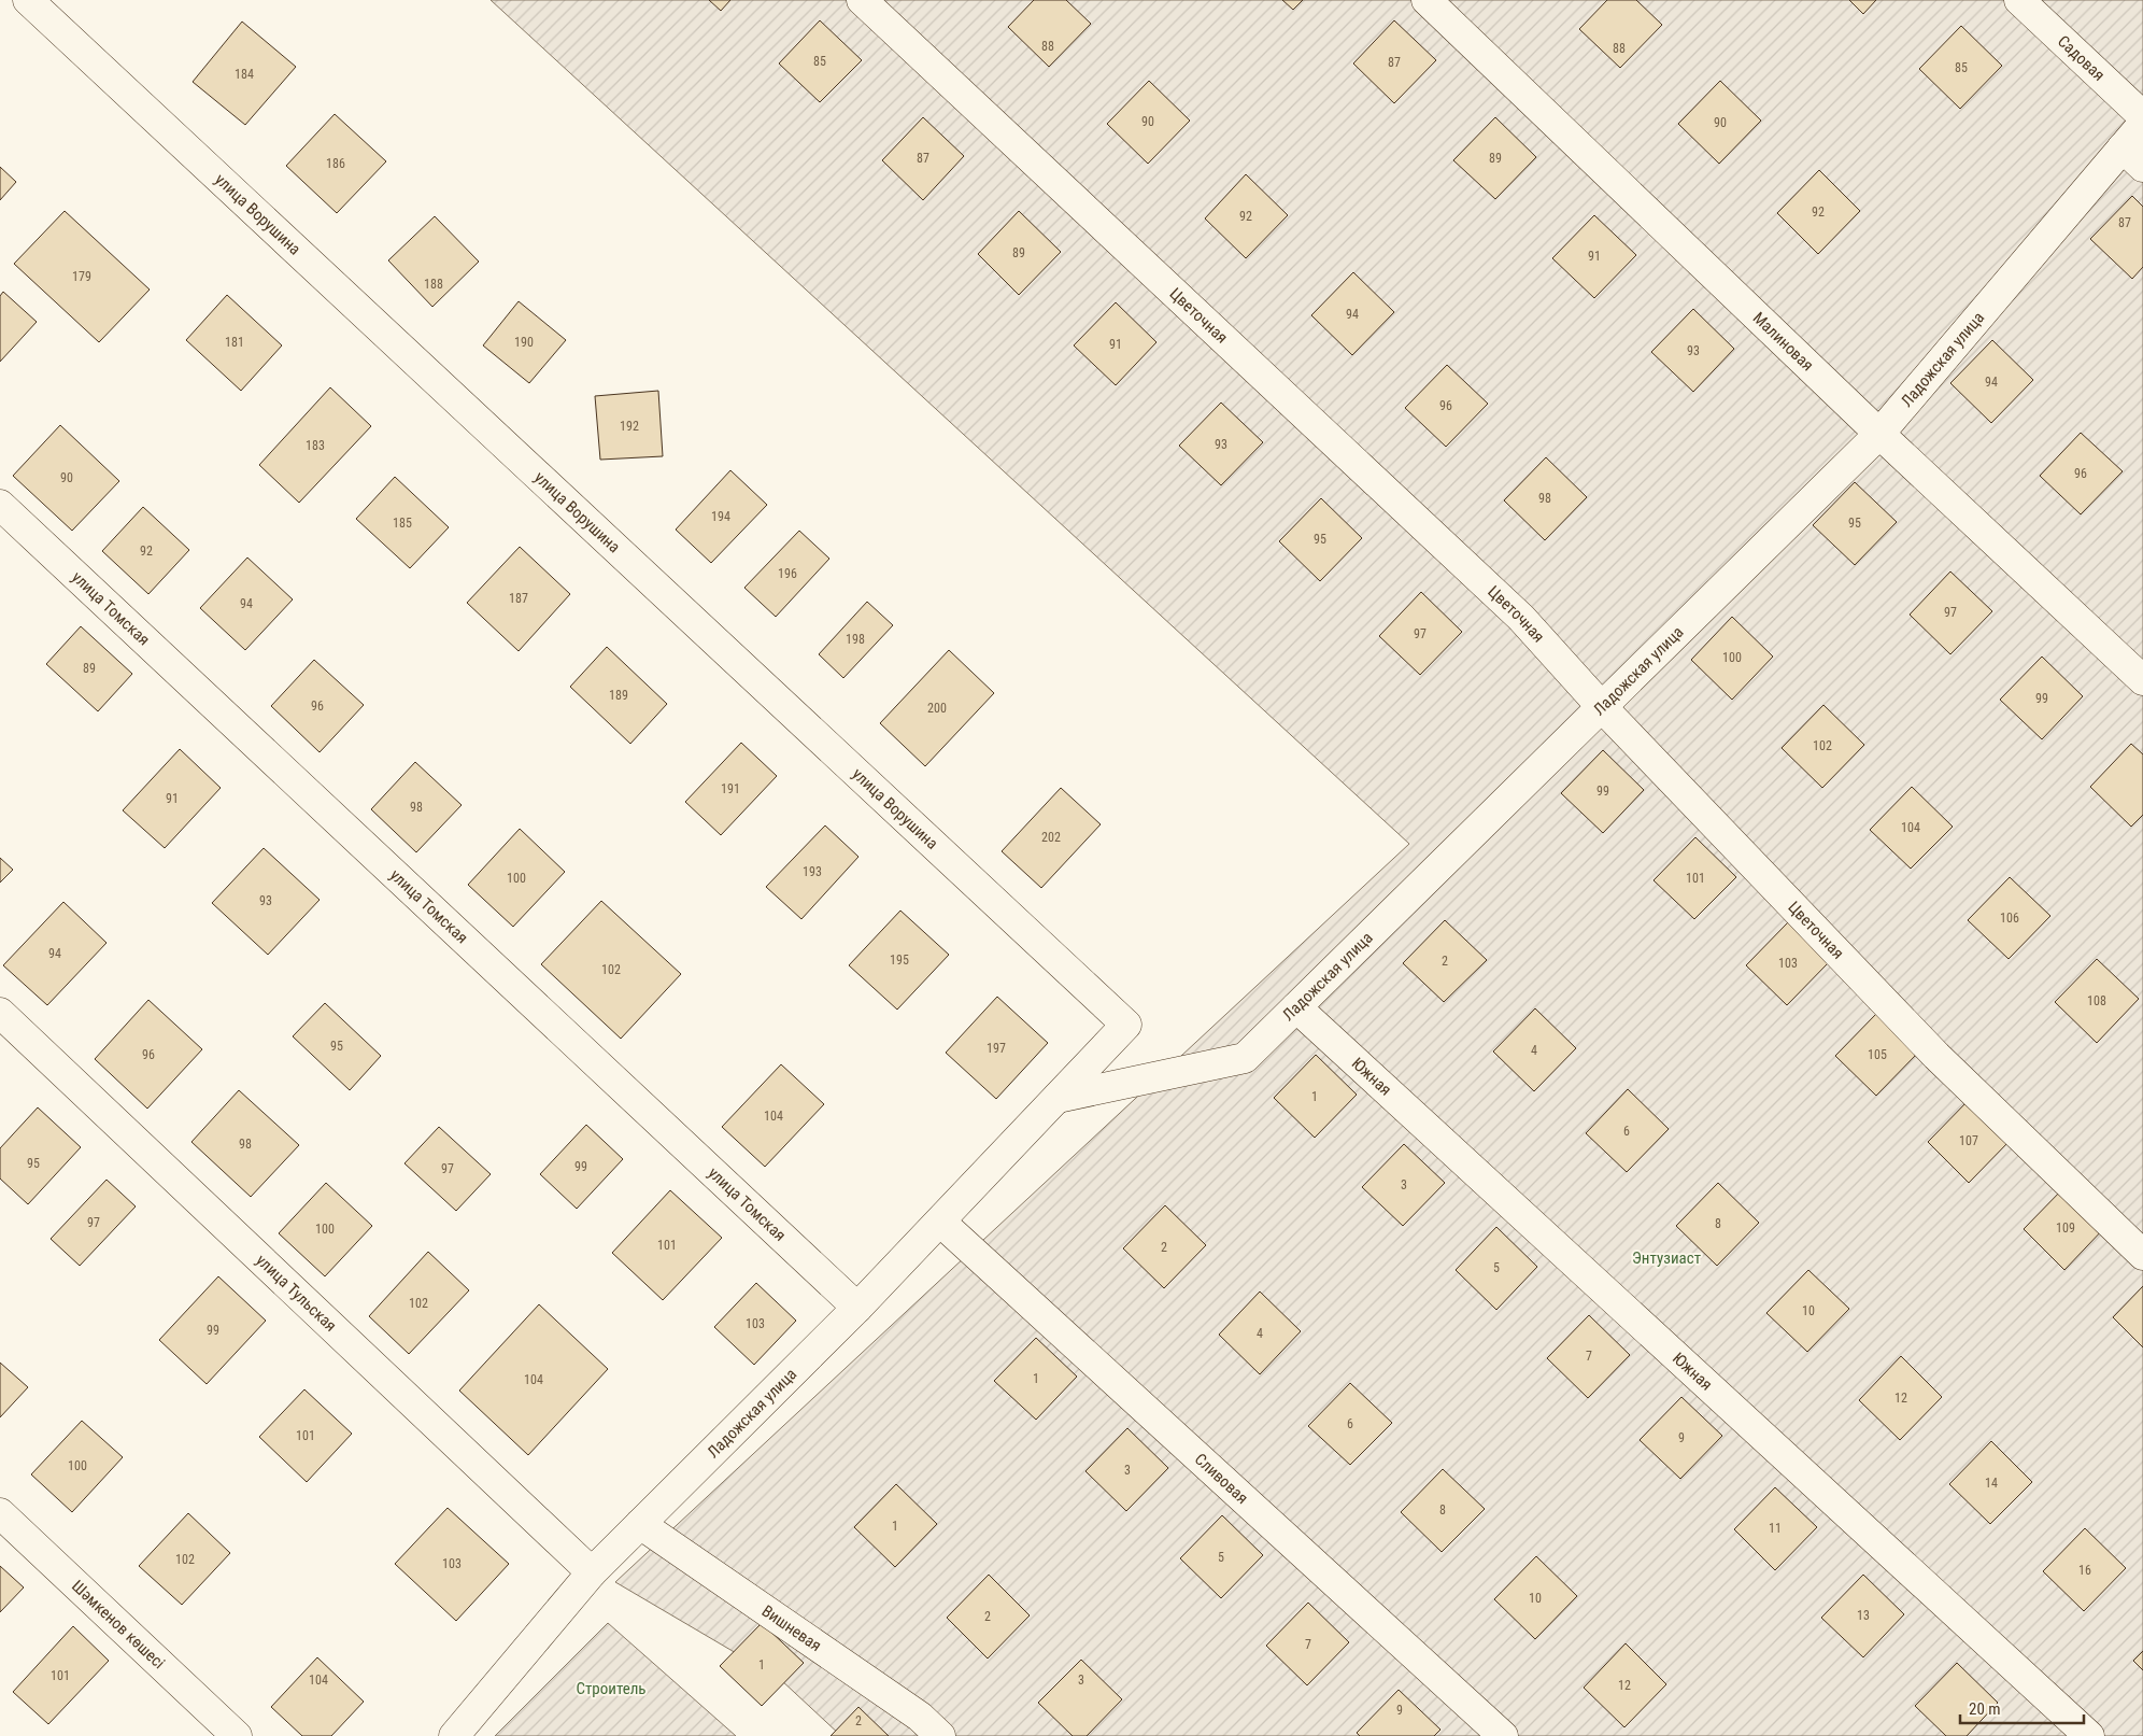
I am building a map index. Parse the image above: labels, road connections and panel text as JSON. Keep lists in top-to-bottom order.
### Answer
{
  "streets": {
    "street": [
      "Садовая",
      "улица Ворушина",
      "Цветочная",
      "Малиновая",
      "Ладожская улица",
      "улица Томская",
      "Южная",
      "улица Тульская",
      "Сливовая",
      "Шәмкенов көшесі",
      "Вишневая"
    ]
  },
  "crossings": [
    ["улица Ворушина", "Ладожская улица"],
    ["Цветочная", "Ладожская улица"],
    ["Малиновая", "Ладожская улица"],
    ["Ладожская улица", "улица Томская"],
    ["Ладожская улица", "Южная"],
    ["Ладожская улица", "улица Тульская"],
    ["Ладожская улица", "Сливовая"],
    ["Ладожская улица", "Вишневая"]
  ],
  "parks": ["Энтузиаст", "Строитель"],
  "house_numbers": [
    "88",
    "88",
    "85",
    "87",
    "85",
    "184",
    "90",
    "90",
    "87",
    "89",
    "186",
    "92",
    "92",
    "87",
    "89",
    "91",
    "179",
    "188",
    "94",
    "181",
    "190",
    "91",
    "93",
    "94",
    "96",
    "192",
    "93",
    "183",
    "96",
    "90",
    "98",
    "194",
    "185",
    "95",
    "95",
    "92",
    "196",
    "187",
    "94",
    "97",
    "97",
    "198",
    "100",
    "89",
    "189",
    "99",
    "96",
    "200",
    "102",
    "191",
    "99",
    "91",
    "98",
    "104",
    "202",
    "193",
    "100",
    "101",
    "93",
    "106",
    "94",
    "195",
    "2",
    "103",
    "102",
    "108",
    "95",
    "197",
    "4",
    "96",
    "105",
    "1",
    "104",
    "6",
    "107",
    "98",
    "95",
    "99",
    "97",
    "3",
    "97",
    "8",
    "109",
    "100",
    "101",
    "2",
    "5",
    "102",
    "10",
    "103",
    "99",
    "4",
    "7",
    "1",
    "104",
    "12",
    "6",
    "101",
    "9",
    "100",
    "3",
    "14",
    "8",
    "1",
    "11",
    "5",
    "102",
    "103",
    "16",
    "10",
    "13",
    "2",
    "7",
    "1",
    "101",
    "104",
    "3",
    "12",
    "9",
    "2"
  ],
  "scale_bar": "20 m"
}
